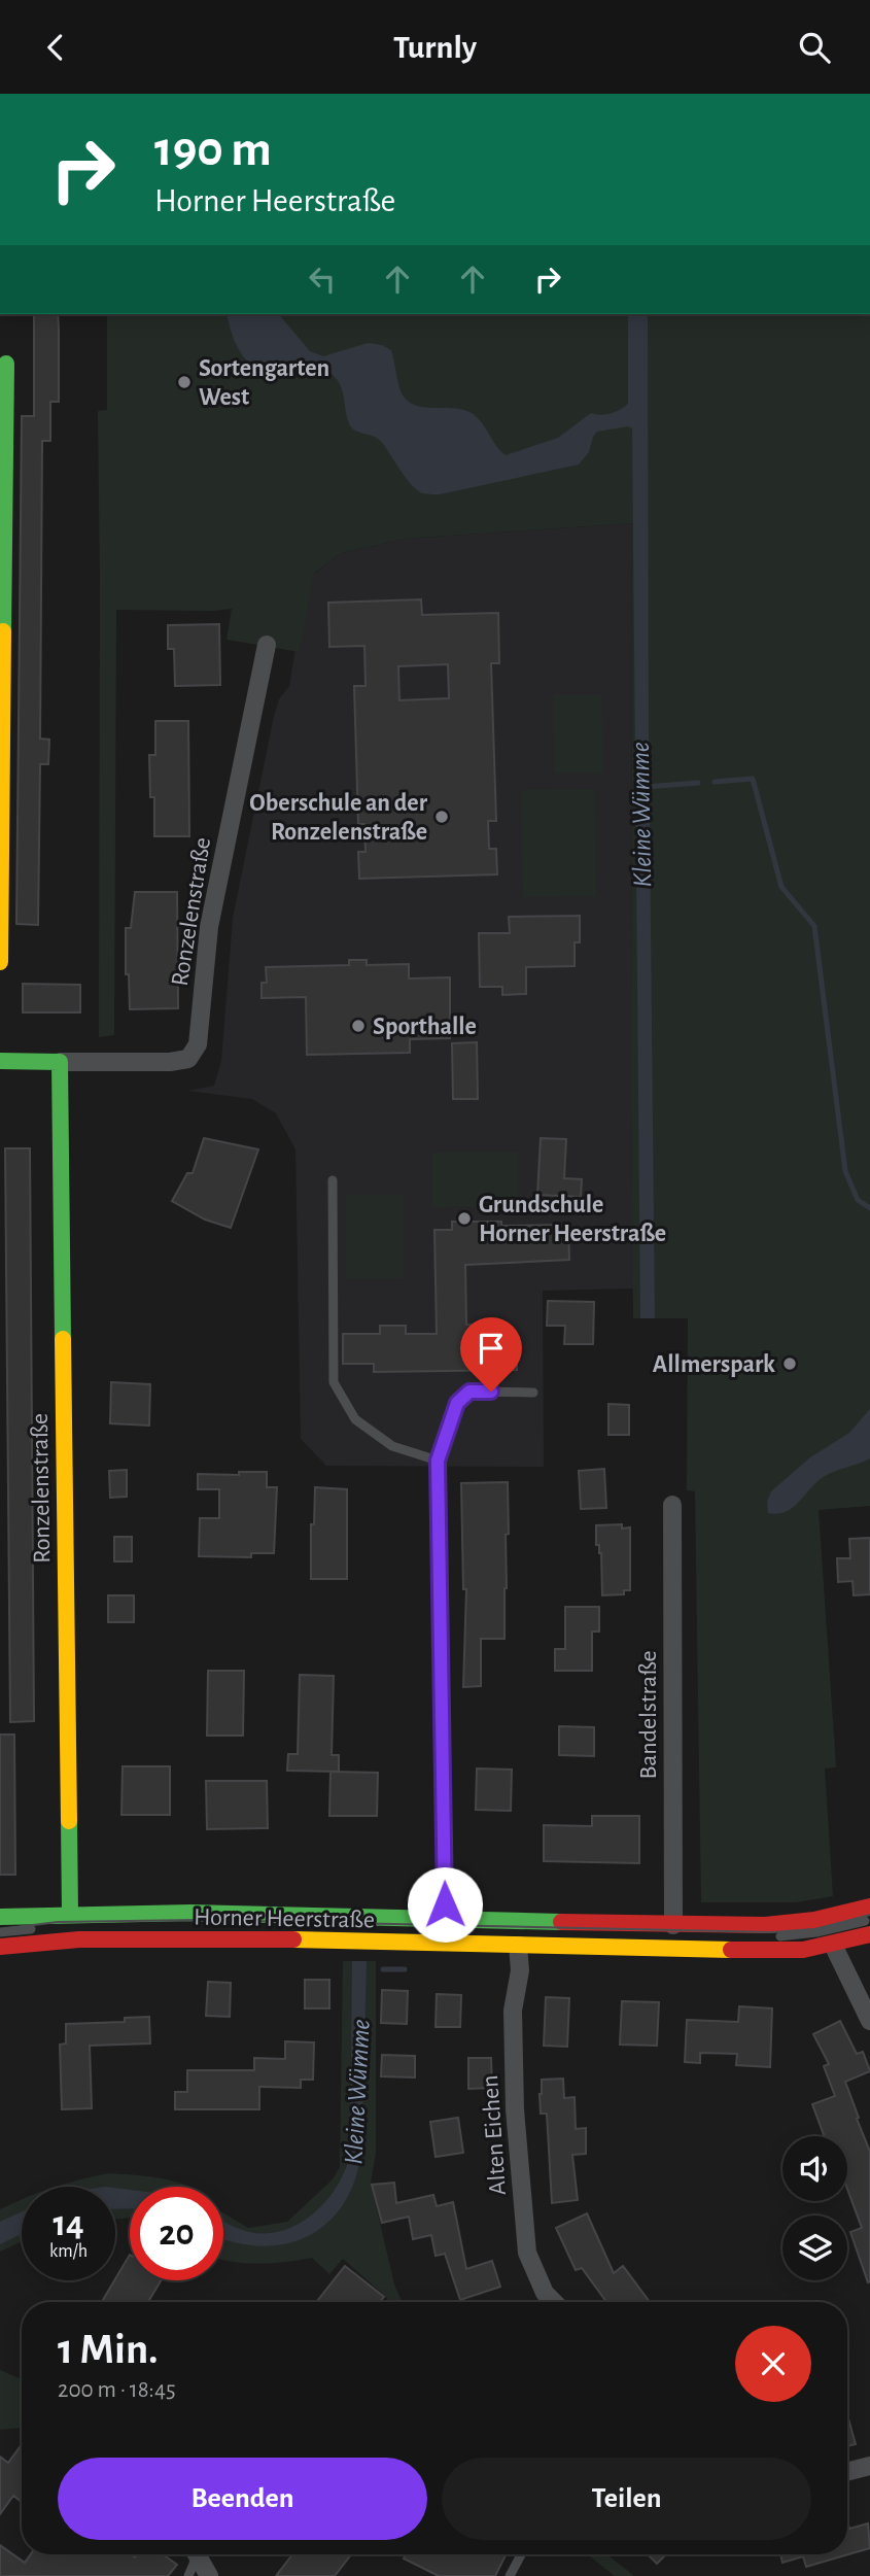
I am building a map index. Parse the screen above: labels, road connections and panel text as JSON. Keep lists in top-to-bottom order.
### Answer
{
  "streets": {
    "main road": ["Ronzelenstraße", "Horner Heerstraße"],
    "street": ["Bandelstraße", "Alten Eichen"]
  },
  "crossings": [
    ["Ronzelenstraße", "Horner Heerstraße"],
    ["Bandelstraße", "Horner Heerstraße"],
    ["Horner Heerstraße", "Alten Eichen"]
  ],
  "water": ["Kleine Wümme"],
  "places": [
    "Sortengarten West",
    "Oberschule an der Ronzelenstraße",
    "Sporthalle",
    "Grundschule Horner Heerstraße",
    "Allmerspark"
  ],
  "page": {
    "header": "Turnly",
    "turn": ["190 m", "Horner Heerstraße"],
    "speed": "14 km/h",
    "limit": "20",
    "heading": ["1 Min.", "200 m · 18:45"],
    "buttons": ["Beenden", "Teilen"]
  }
}
